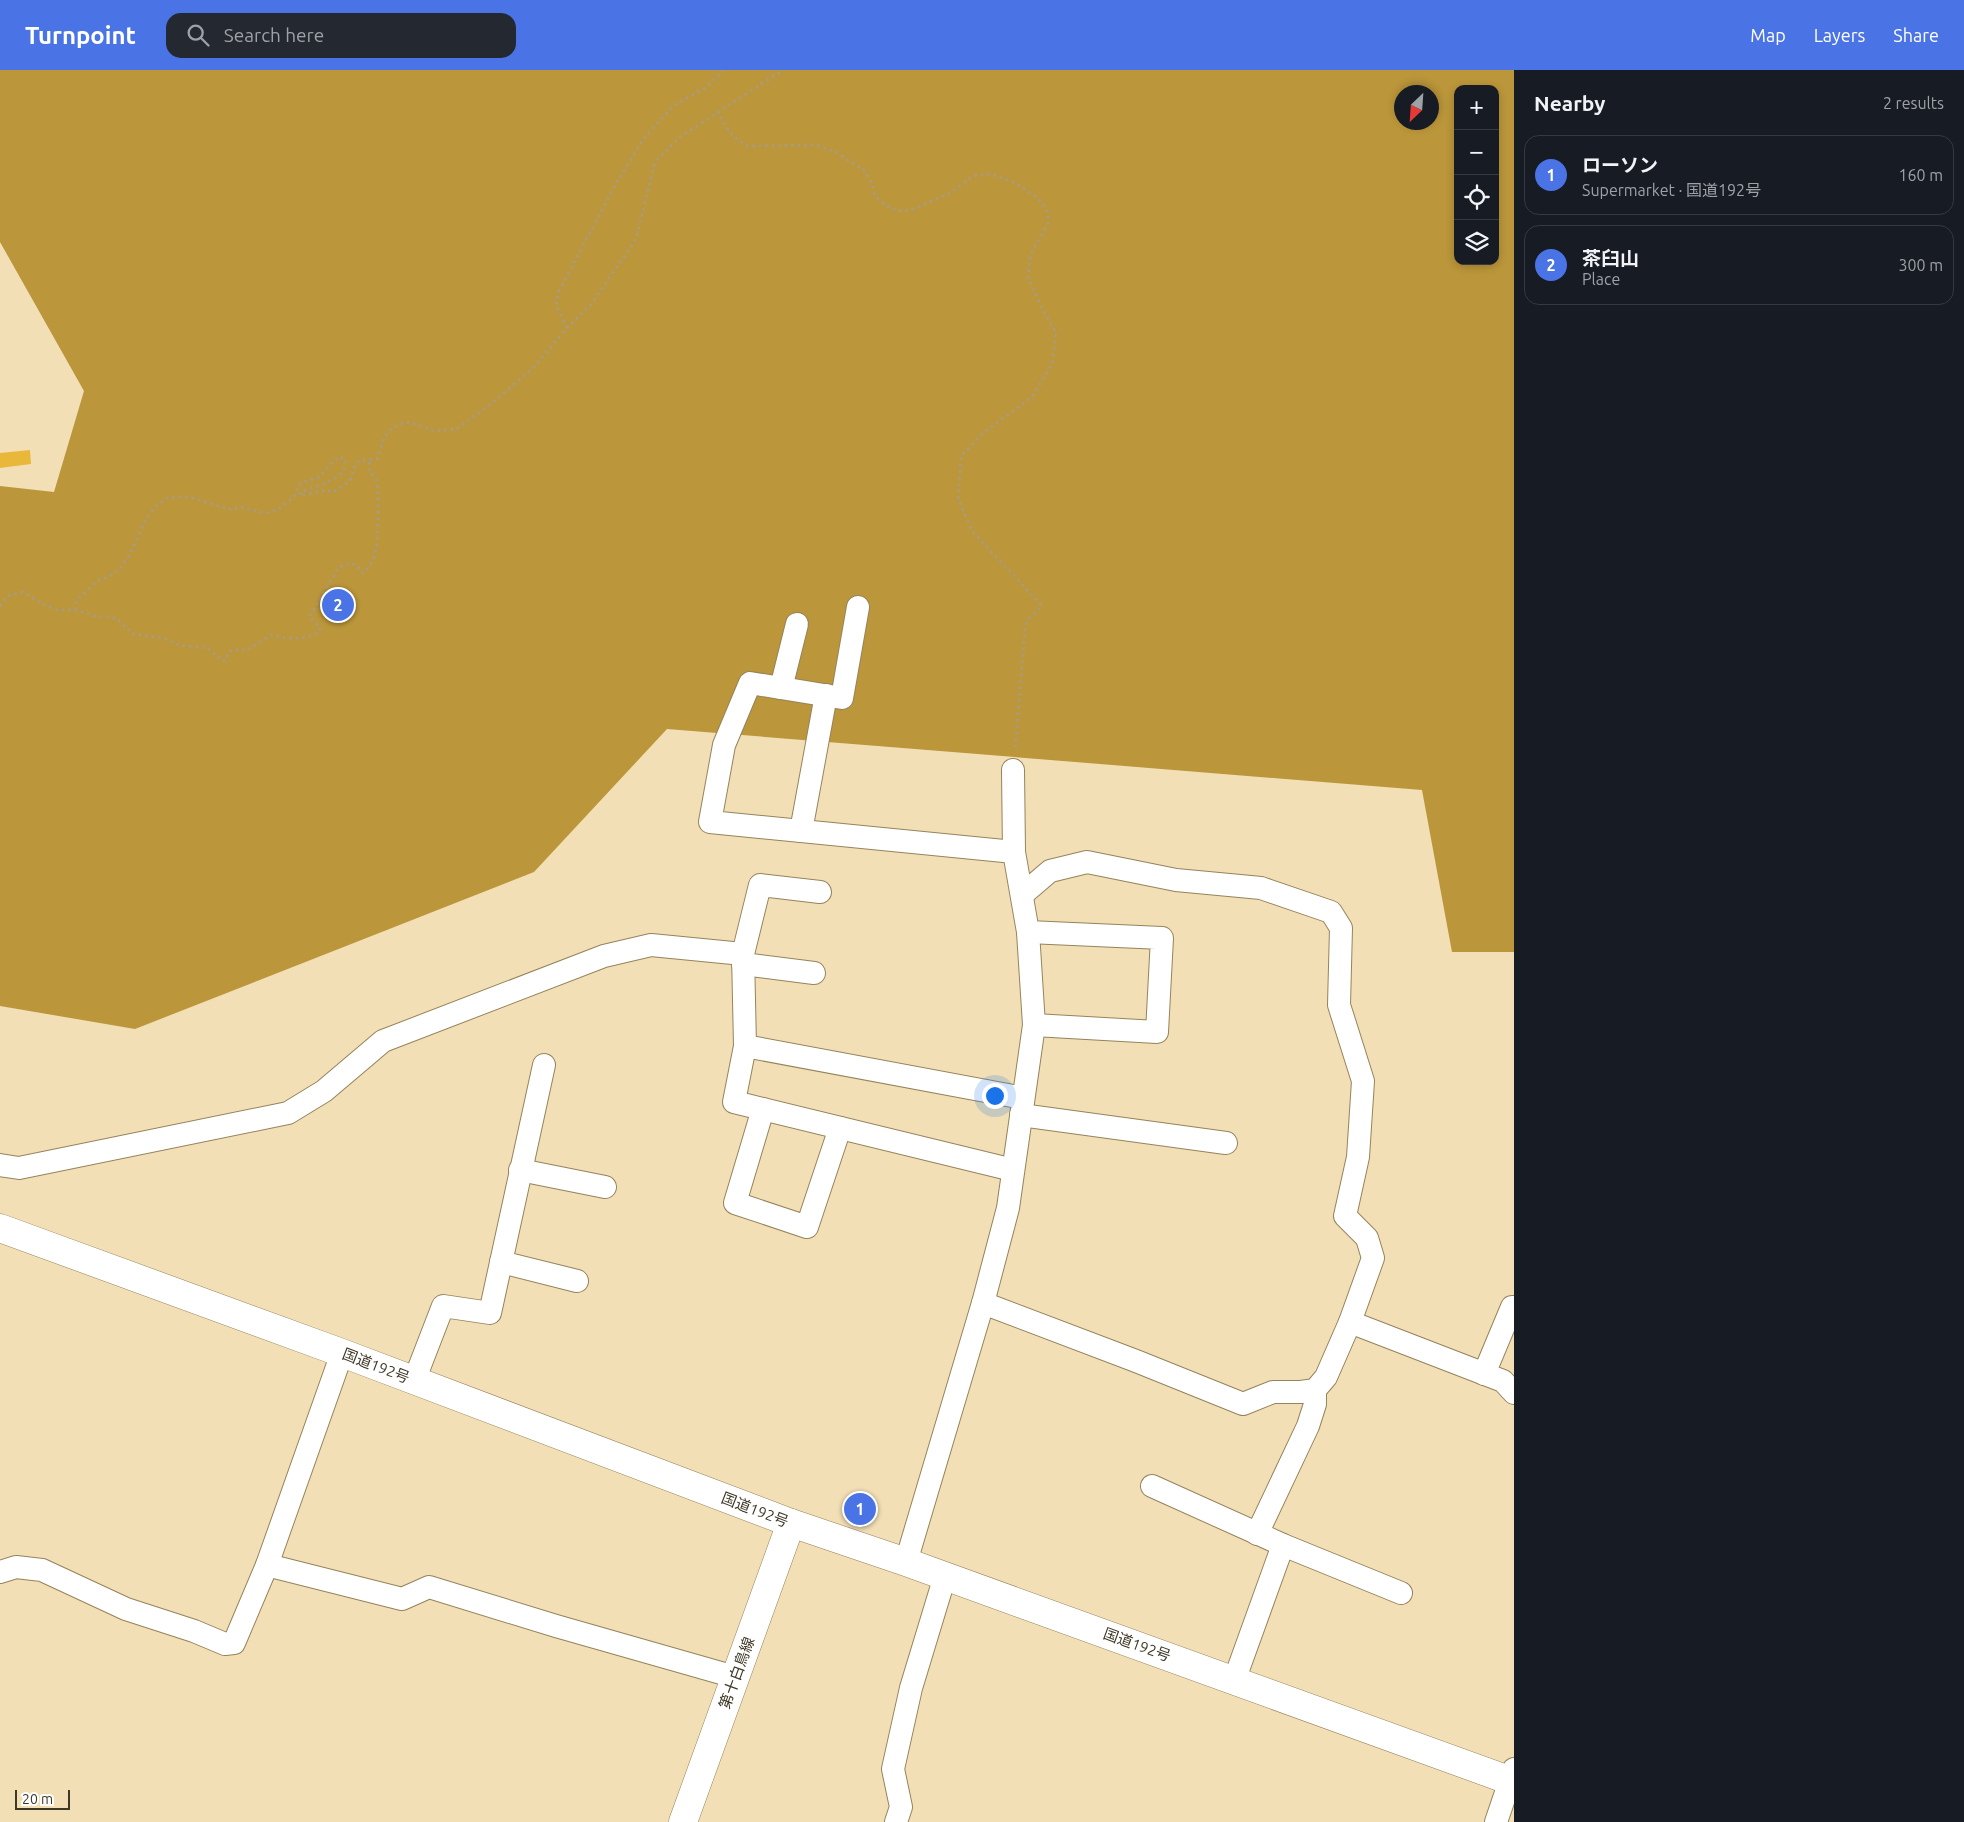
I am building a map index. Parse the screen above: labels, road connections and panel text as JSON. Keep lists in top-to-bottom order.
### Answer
{
  "streets": {
    "main road": ["国道192号", "第十白鳥線"]
  },
  "crossings": [
    ["国道192号", "第十白鳥線"]
  ],
  "scale_bar": "20 m",
  "north": "bottom left",
  "page": {
    "header": "Turnpoint",
    "search": "Search here",
    "nav": ["Map", "Layers", "Share"],
    "heading": ["Nearby", "2 results"],
    "map_buttons": ["+", "−"],
    "list": [
      {
        "mark": "1",
        "name": "ローソン",
        "note": "Supermarket · 国道192号",
        "value": "160 m"
      },
      {
        "mark": "2",
        "name": "茶臼山",
        "note": "Place",
        "value": "300 m"
      }
    ],
    "pins": ["2", "1"],
    "scale": "20 m"
  }
}
